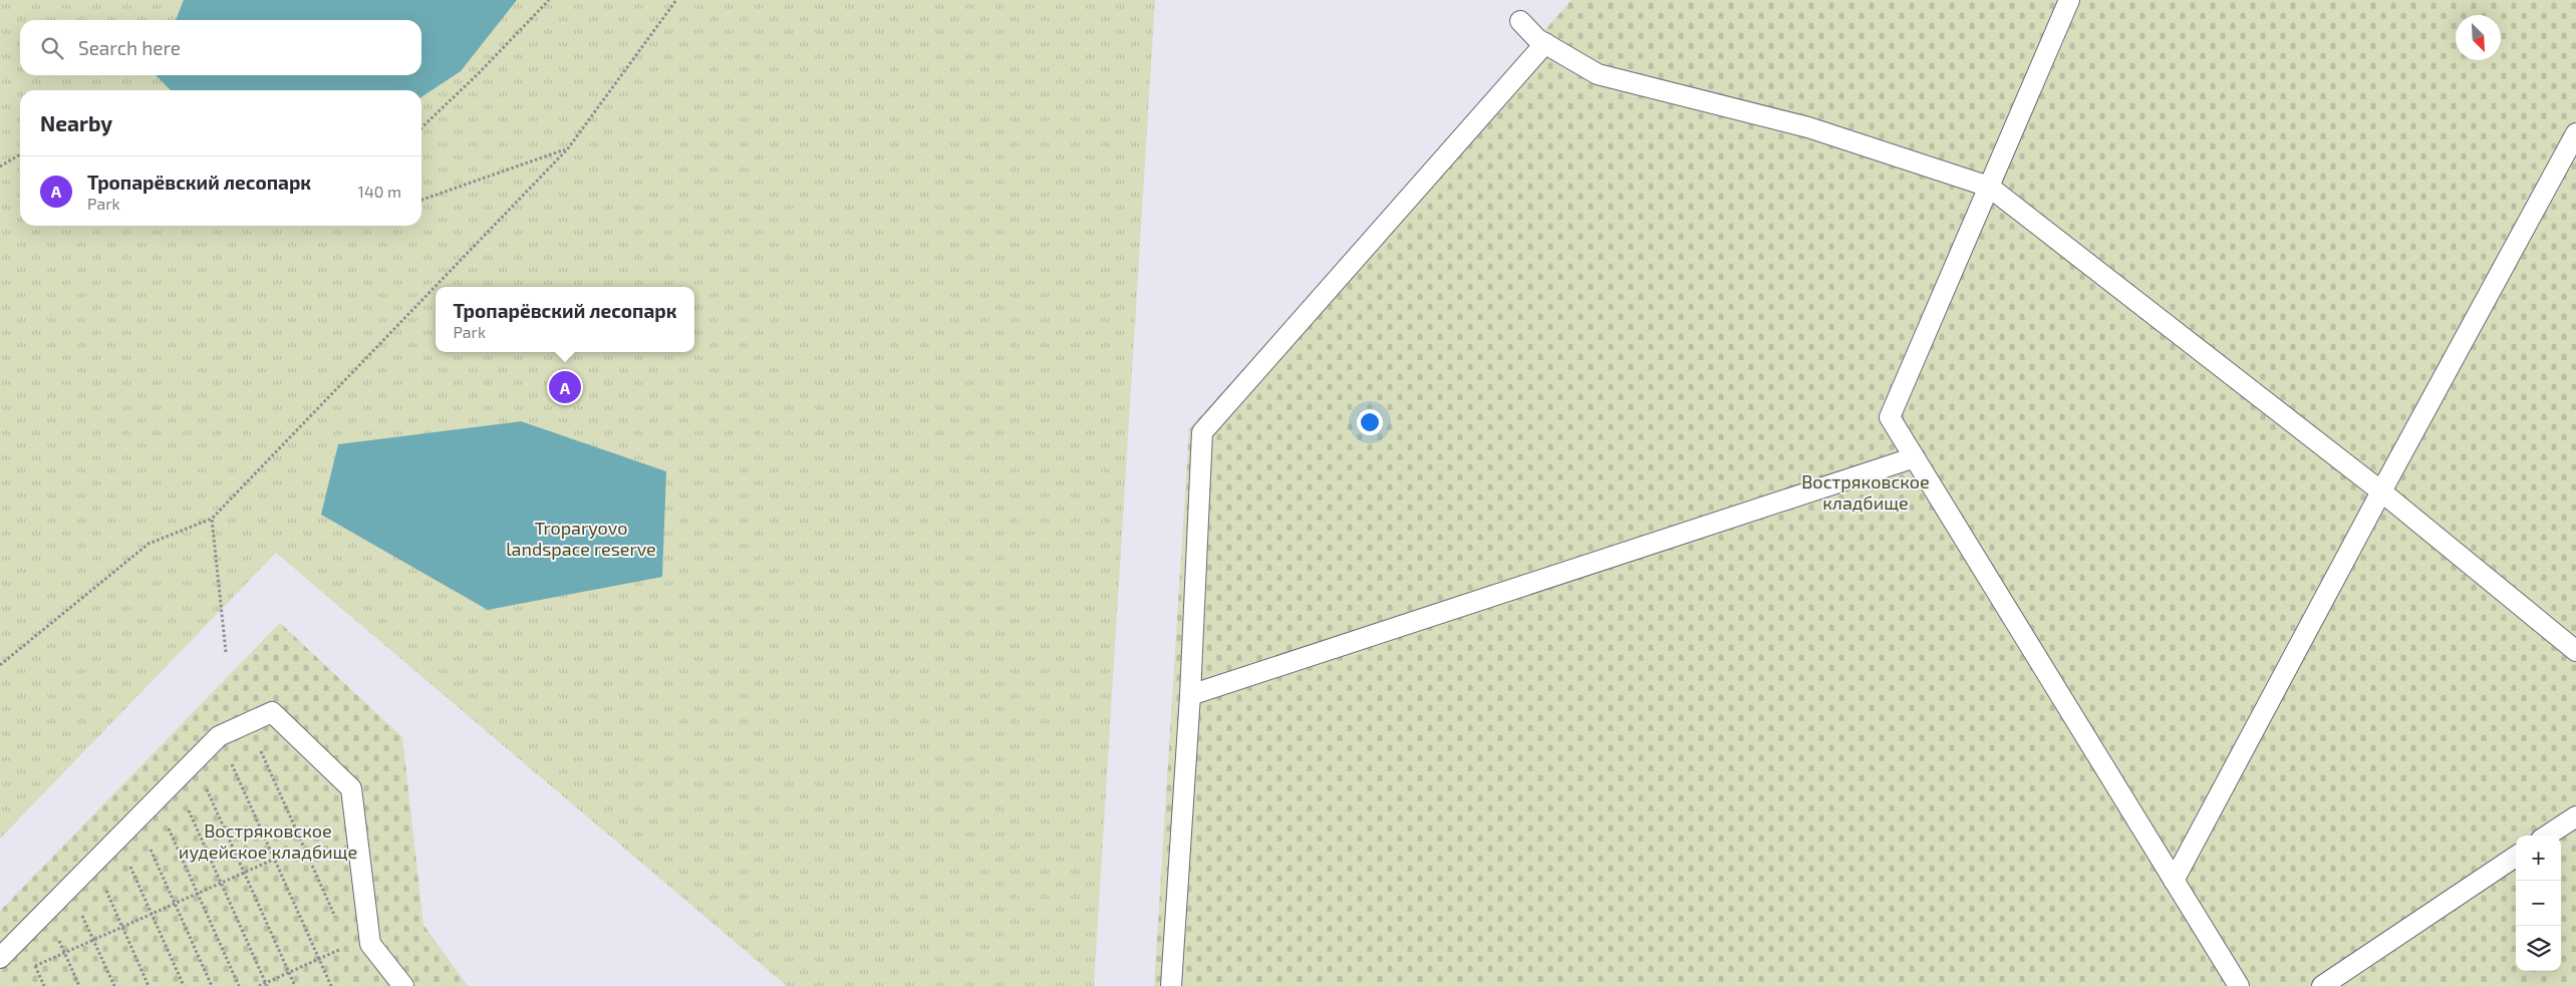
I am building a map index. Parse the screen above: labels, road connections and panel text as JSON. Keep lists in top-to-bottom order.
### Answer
{
  "parks": ["Востряковское кладбище", "Troparyovo landspace reserve", "Востряковское иудейское кладбище"],
  "north": "bottom right",
  "page": {
    "search": "Search here",
    "heading": "Nearby",
    "list": [
      {
        "mark": "A",
        "name": "Тропарёвский лесопарк",
        "note": "Park",
        "value": "140 m"
      }
    ],
    "popup": ["Тропарёвский лесопарк", "Park"],
    "pins": "A",
    "map_buttons": ["+", "−"]
  }
}
